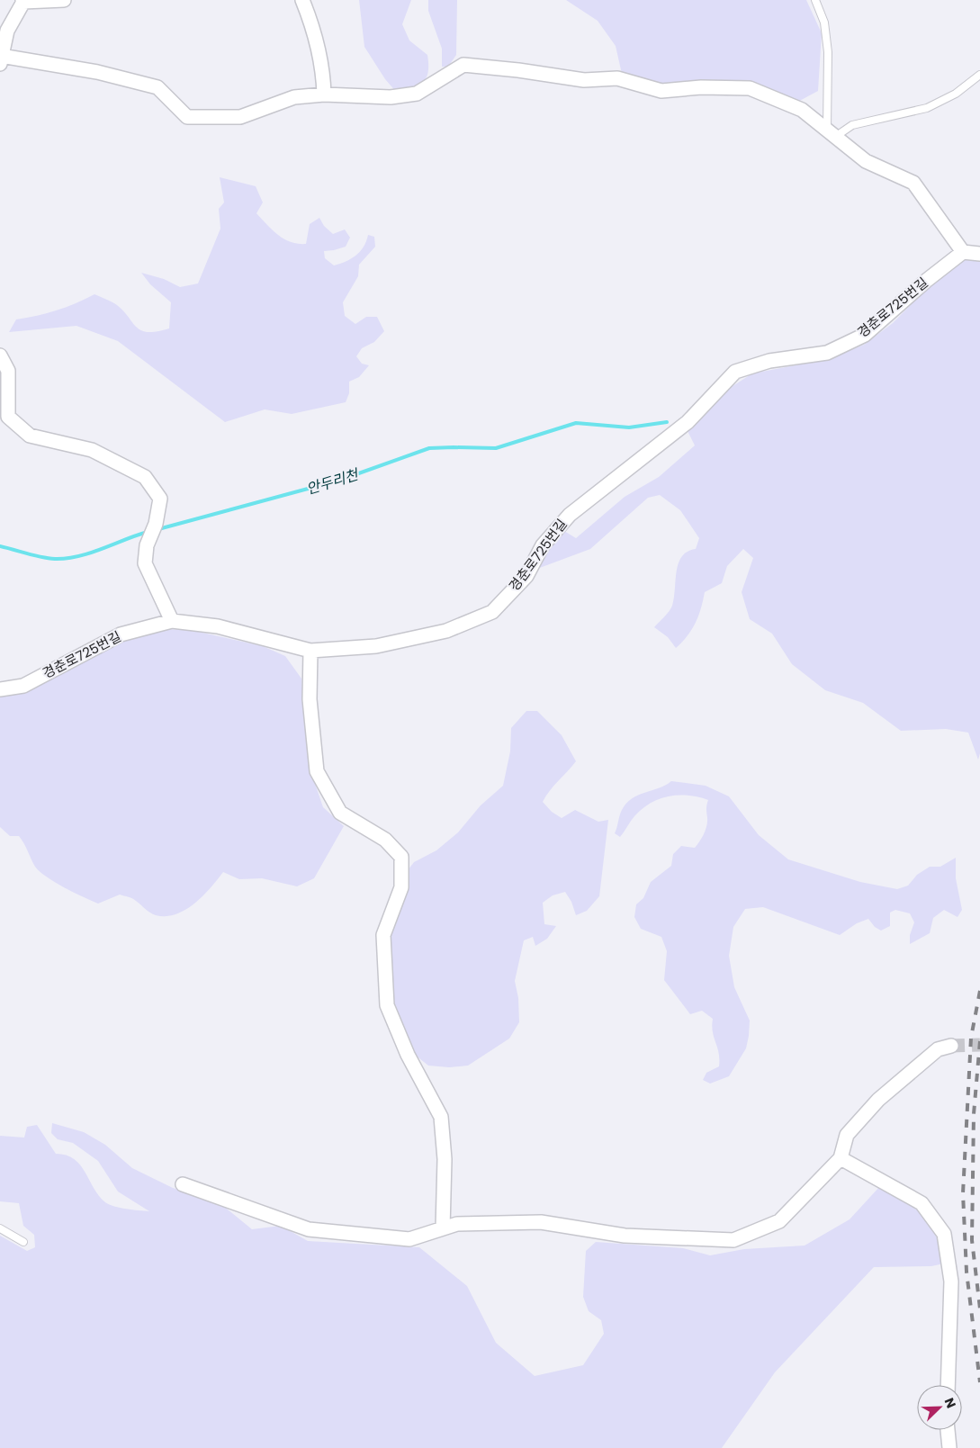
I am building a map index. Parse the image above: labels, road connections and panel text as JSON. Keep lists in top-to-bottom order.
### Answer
{
  "streets": {
    "street": ["경춘로725번길"]
  },
  "water": ["안두리천"],
  "north": "top right"
}
